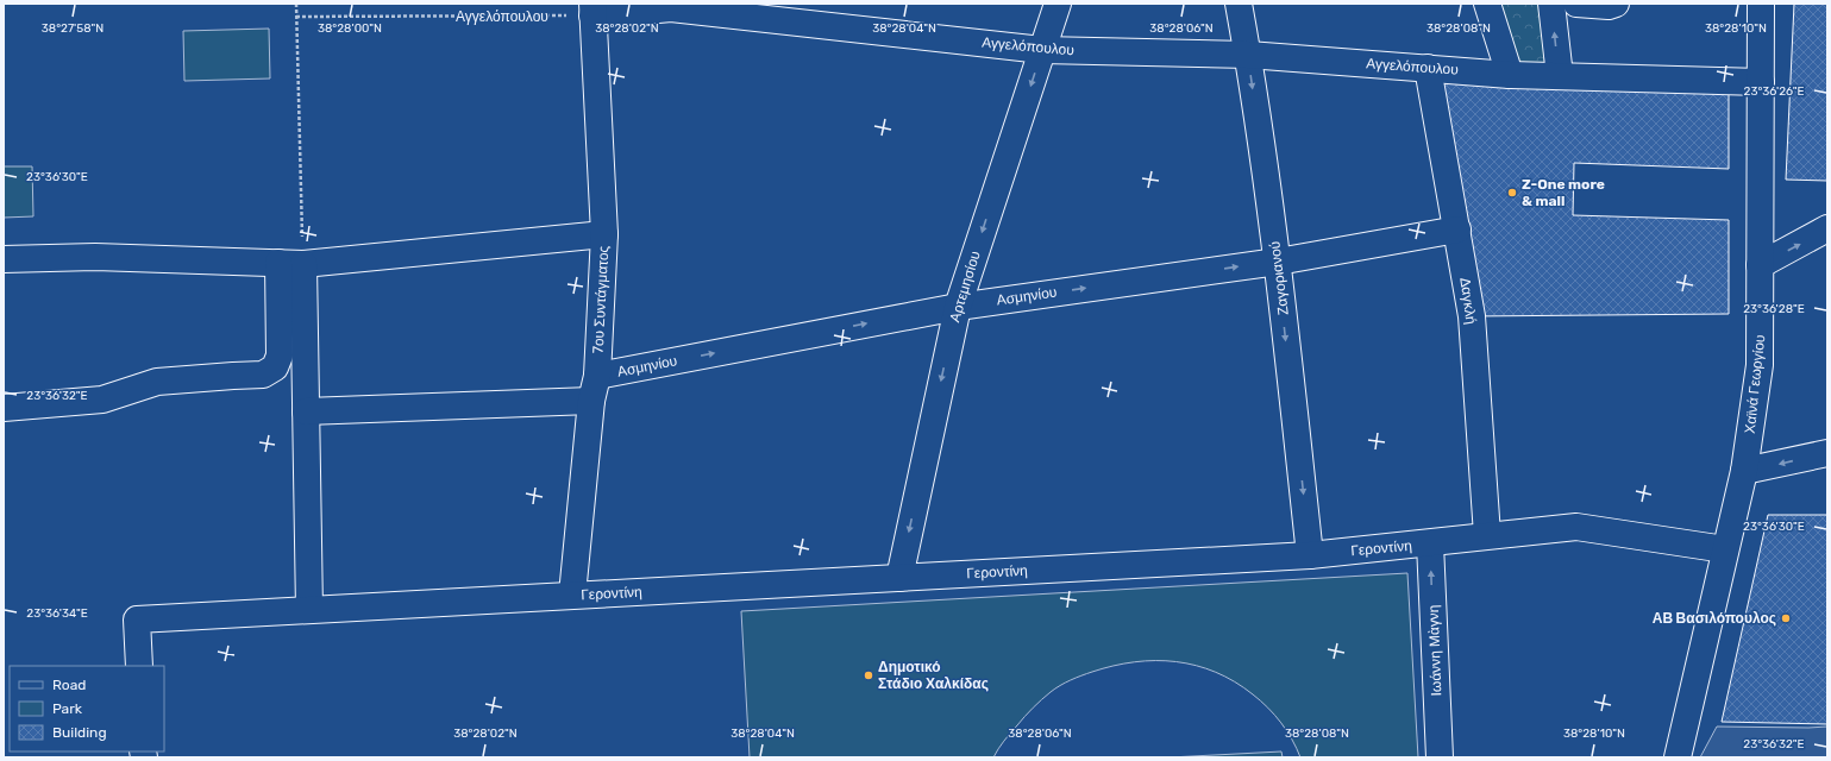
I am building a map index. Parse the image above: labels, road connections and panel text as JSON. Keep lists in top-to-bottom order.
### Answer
{
  "streets": {
    "street": [
      "Αγγελόπουλου",
      "Ζαγοριανού",
      "Αρτεμησίου",
      "Ασμηνίου",
      "7ου Συντάγματος",
      "Δαγκλή",
      "Χαϊνά Γεωργίου",
      "Γεροντίνη",
      "Ιωάννη Μὰγνη"
    ]
  },
  "crossings": [
    ["Αγγελόπουλου", "Ζαγοριανού"],
    ["Αγγελόπουλου", "Αρτεμησίου"],
    ["Αγγελόπουλου", "7ου Συντάγματος"],
    ["Αγγελόπουλου", "Δαγκλή"],
    ["Αγγελόπουλου", "Χαϊνά Γεωργίου"],
    ["Ζαγοριανού", "Ασμηνίου"],
    ["Ζαγοριανού", "Γεροντίνη"],
    ["Αρτεμησίου", "Ασμηνίου"],
    ["Αρτεμησίου", "Γεροντίνη"],
    ["Ασμηνίου", "7ου Συντάγματος"],
    ["Ασμηνίου", "Δαγκλή"],
    ["7ου Συντάγματος", "Γεροντίνη"],
    ["Δαγκλή", "Γεροντίνη"],
    ["Χαϊνά Γεωργίου", "Γεροντίνη"],
    ["Γεροντίνη", "Ιωάννη Μὰγνη"]
  ],
  "one_way": [
    "Ζαγοριανού",
    "Αρτεμησίου",
    "Ασμηνίου",
    "Ιωάννη Μὰγνη"
  ],
  "places": ["Z-One more & mall", "ΑΒ Βασιλόπουλος", "Δημοτικό Στάδιο Χαλκίδας"],
  "legend": ["Road", "Park", "Building"],
  "coordinates": [
    "38°27'58\"N",
    "38°28'00\"N",
    "38°28'04\"N",
    "38°28'06\"N",
    "38°28'02\"N",
    "38°28'08\"N",
    "38°28'10\"N",
    "23°36'26\"E",
    "23°36'30\"E",
    "23°36'28\"E",
    "23°36'32\"E",
    "23°36'34\"E"
  ]
}
